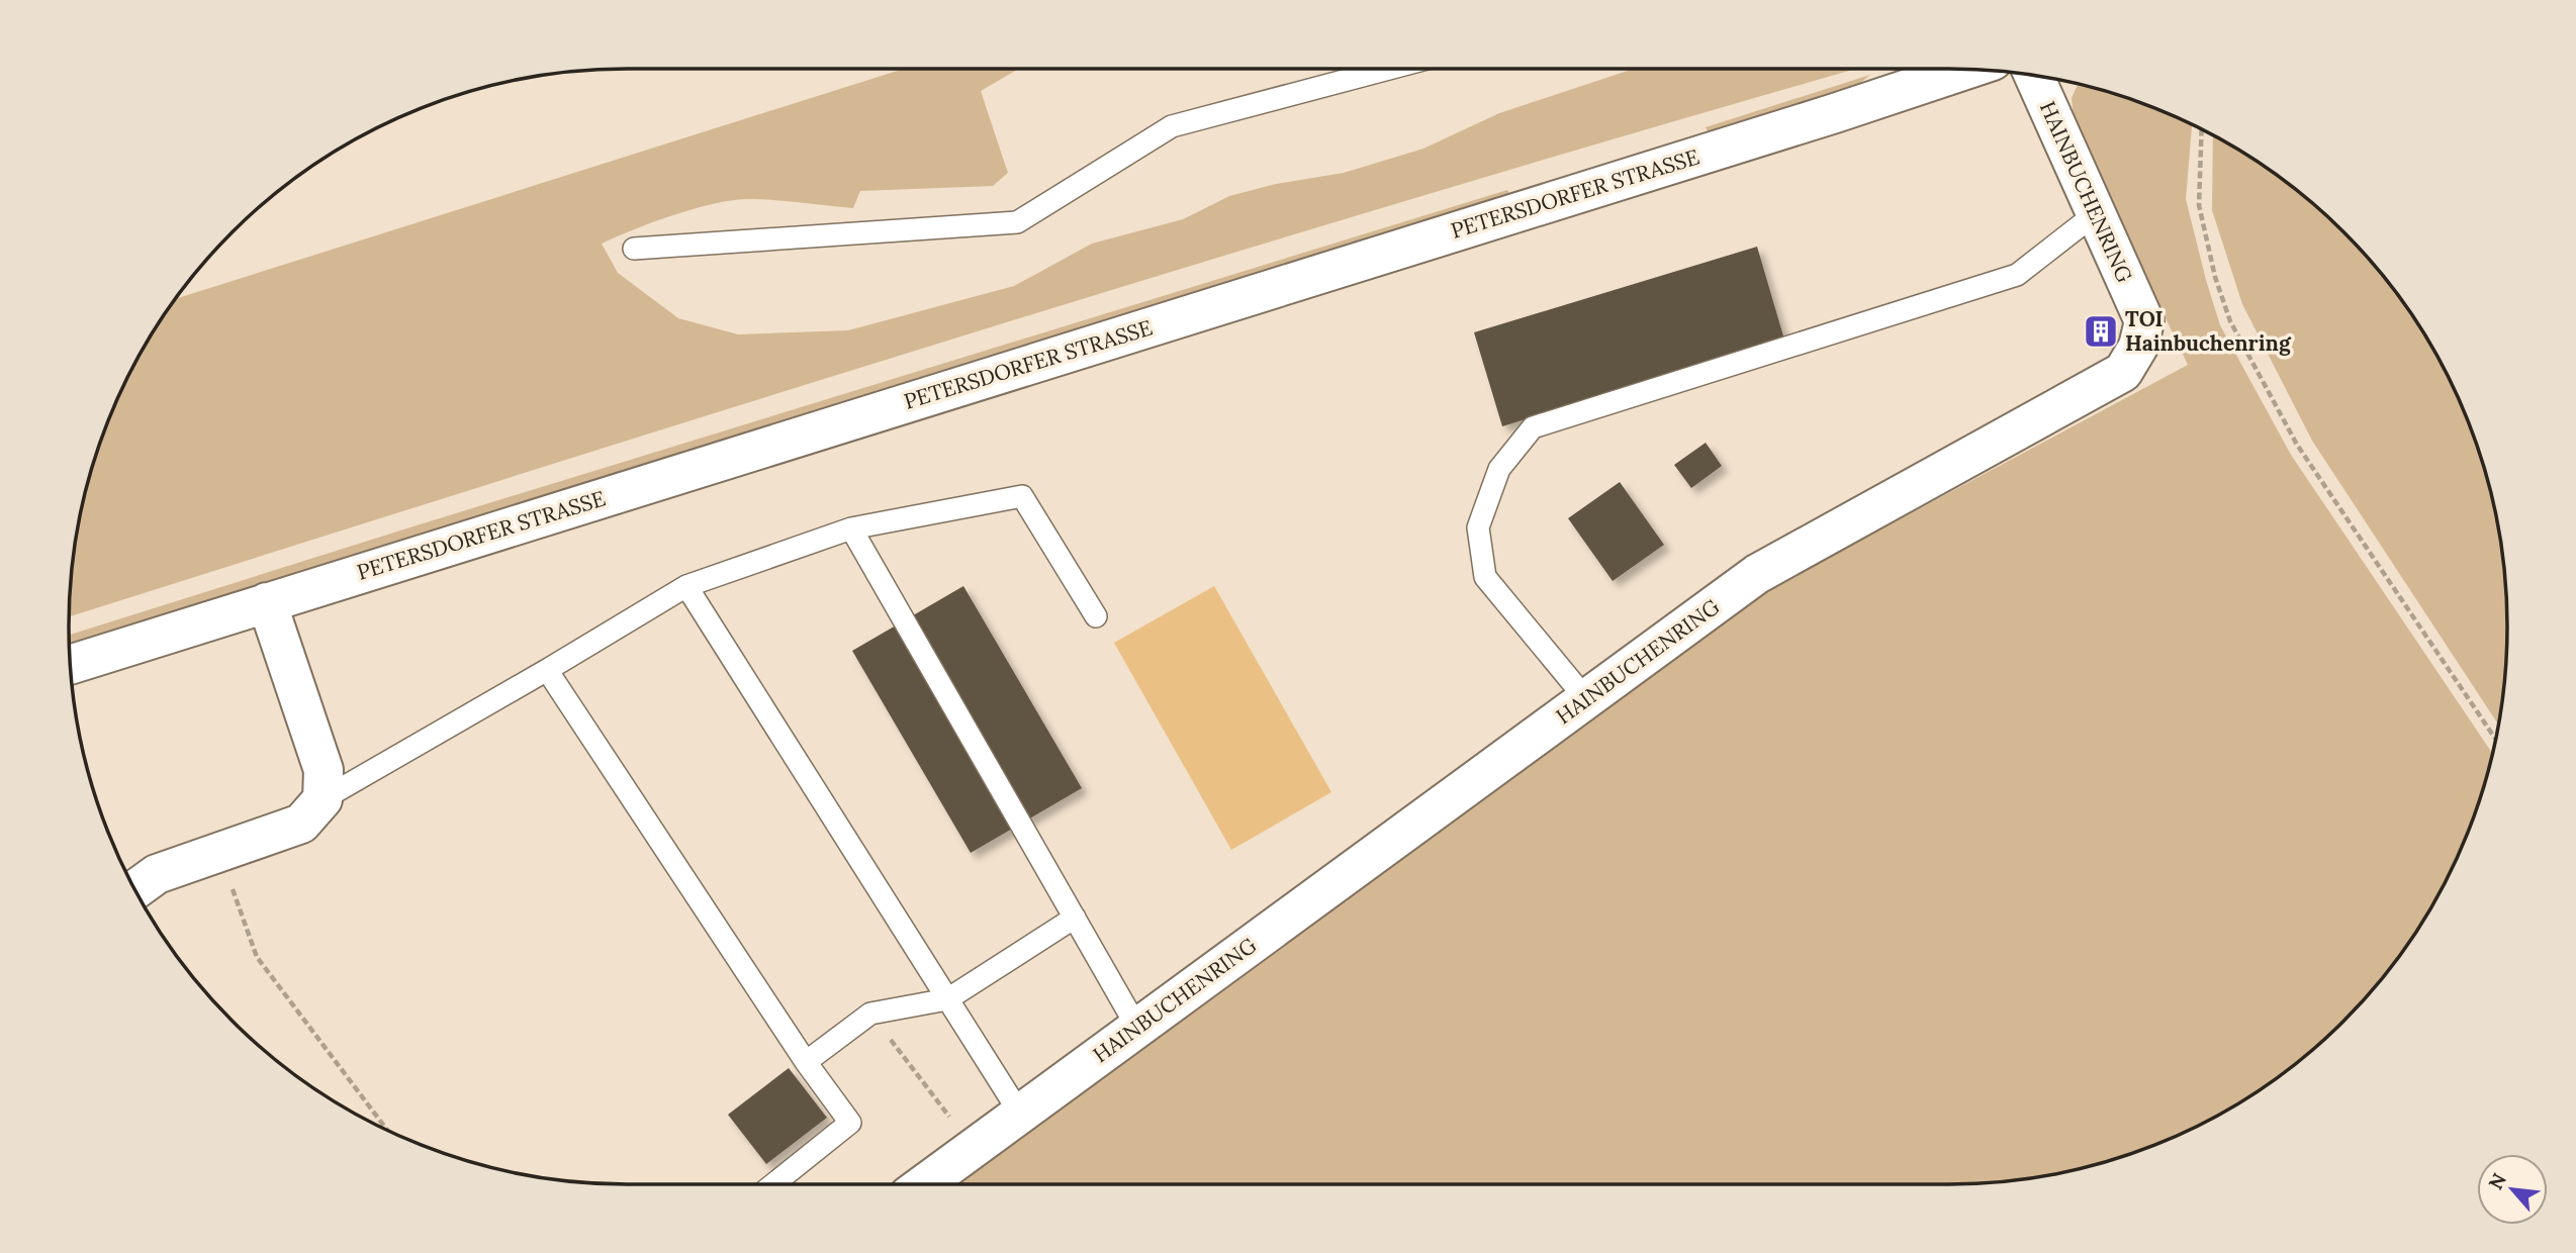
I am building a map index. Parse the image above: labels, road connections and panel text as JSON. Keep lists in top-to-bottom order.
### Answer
{
  "streets": {
    "street": ["HAINBUCHENRING", "PETERSDORFER STRASSE"]
  },
  "places": {
    "building": ["TOI Hainbuchenring"]
  },
  "north": "top left"
}
